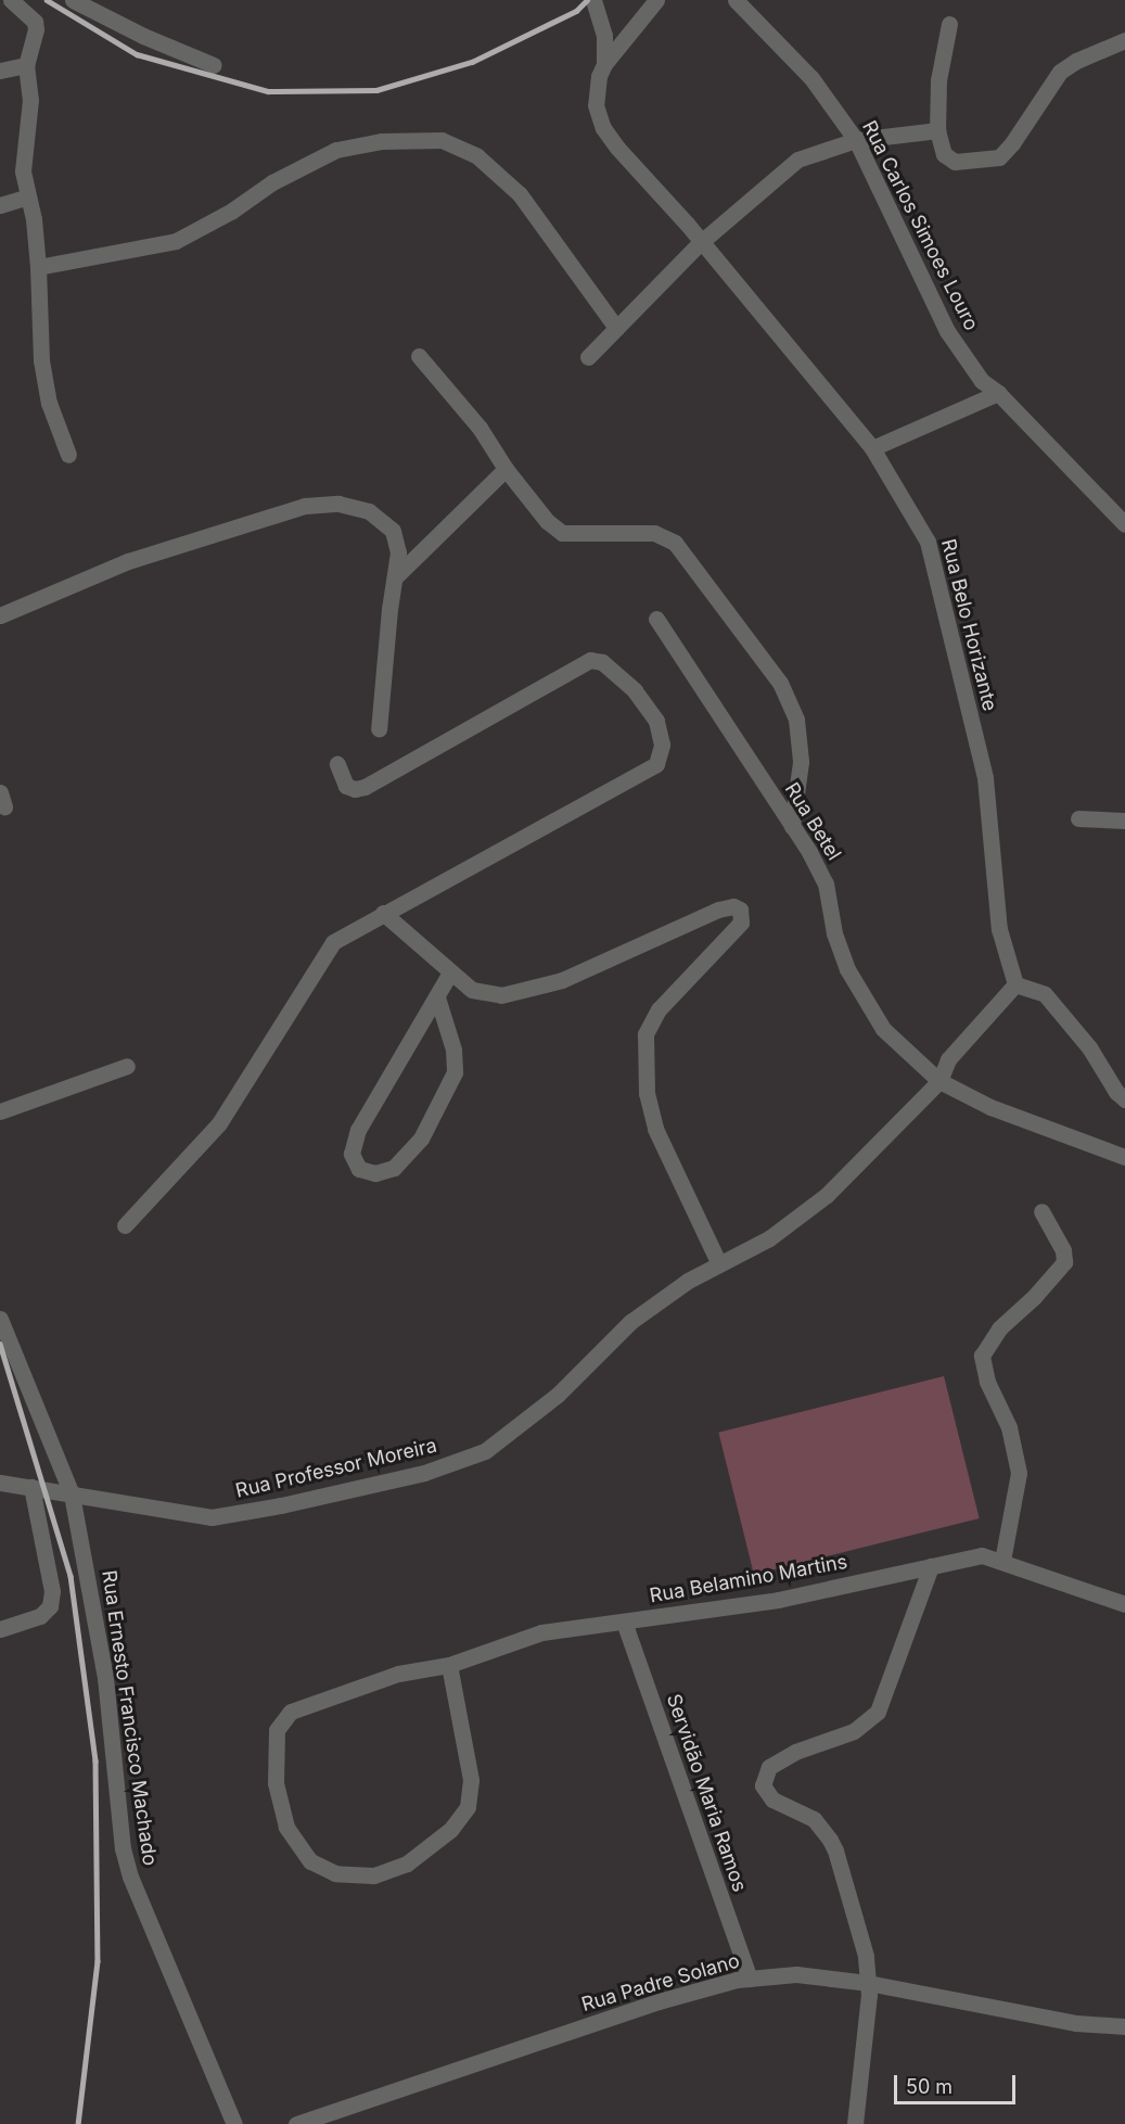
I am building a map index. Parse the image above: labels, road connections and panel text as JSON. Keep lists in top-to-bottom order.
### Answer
{
  "streets": {
    "street": [
      "Rua Carlos Simoes Louro",
      "Rua Belo Horizante",
      "Rua Betel",
      "Rua Professor Moreira",
      "Rua Belamino Martins",
      "Rua Ernesto Francisco Machado",
      "Servidão Maria Ramos",
      "Rua Padre Solano"
    ]
  },
  "crossings": [
    ["Rua Belo Horizante", "Rua Professor Moreira"],
    ["Rua Betel", "Rua Professor Moreira"],
    ["Rua Professor Moreira", "Rua Ernesto Francisco Machado"],
    ["Rua Belamino Martins", "Servidão Maria Ramos"],
    ["Servidão Maria Ramos", "Rua Padre Solano"]
  ],
  "scale_bar": "50 m"
}
